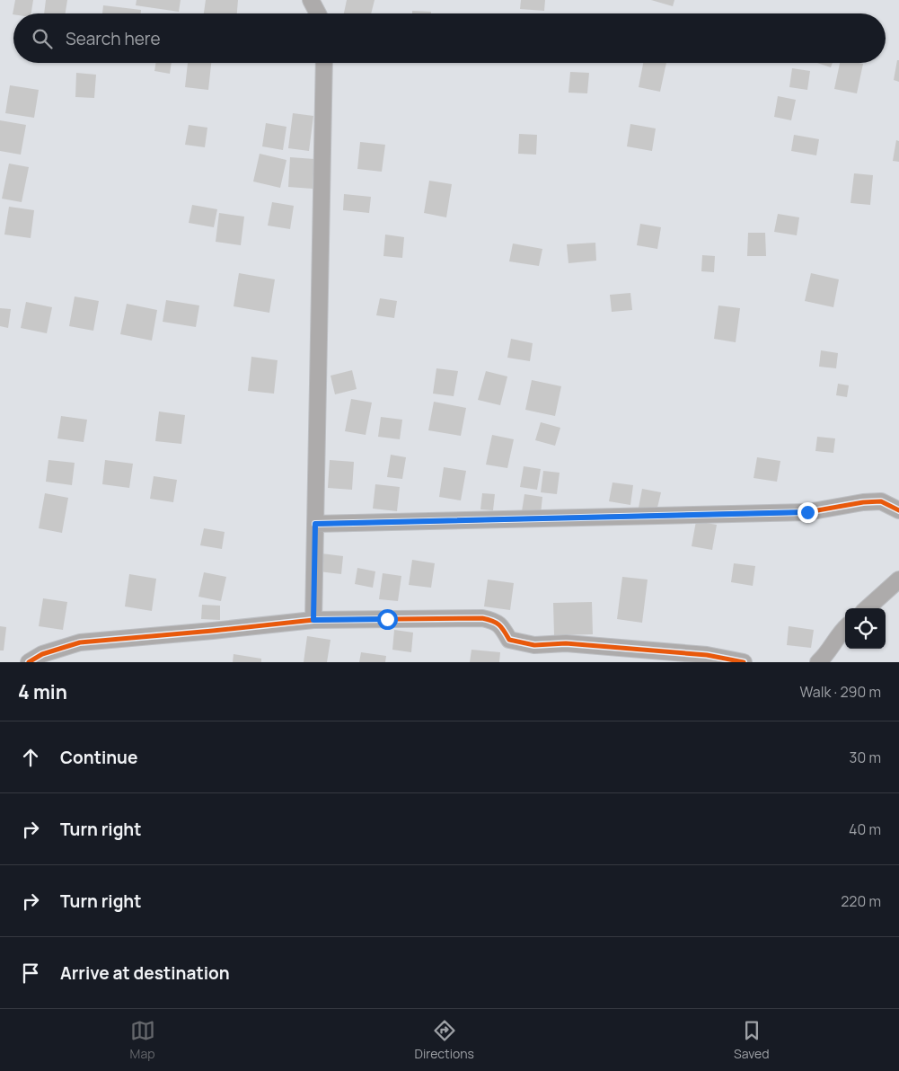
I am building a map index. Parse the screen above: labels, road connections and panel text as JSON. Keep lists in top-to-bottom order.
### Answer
{
  "page": {
    "search": "Search here",
    "heading": ["4 min", "Walk · 290 m"],
    "list": [
      ["Continue", "30 m"],
      ["Turn right", "40 m"],
      ["Turn right", "220 m"],
      "Arrive at destination"
    ],
    "nav": ["Map", "Directions", "Saved"]
  }
}
